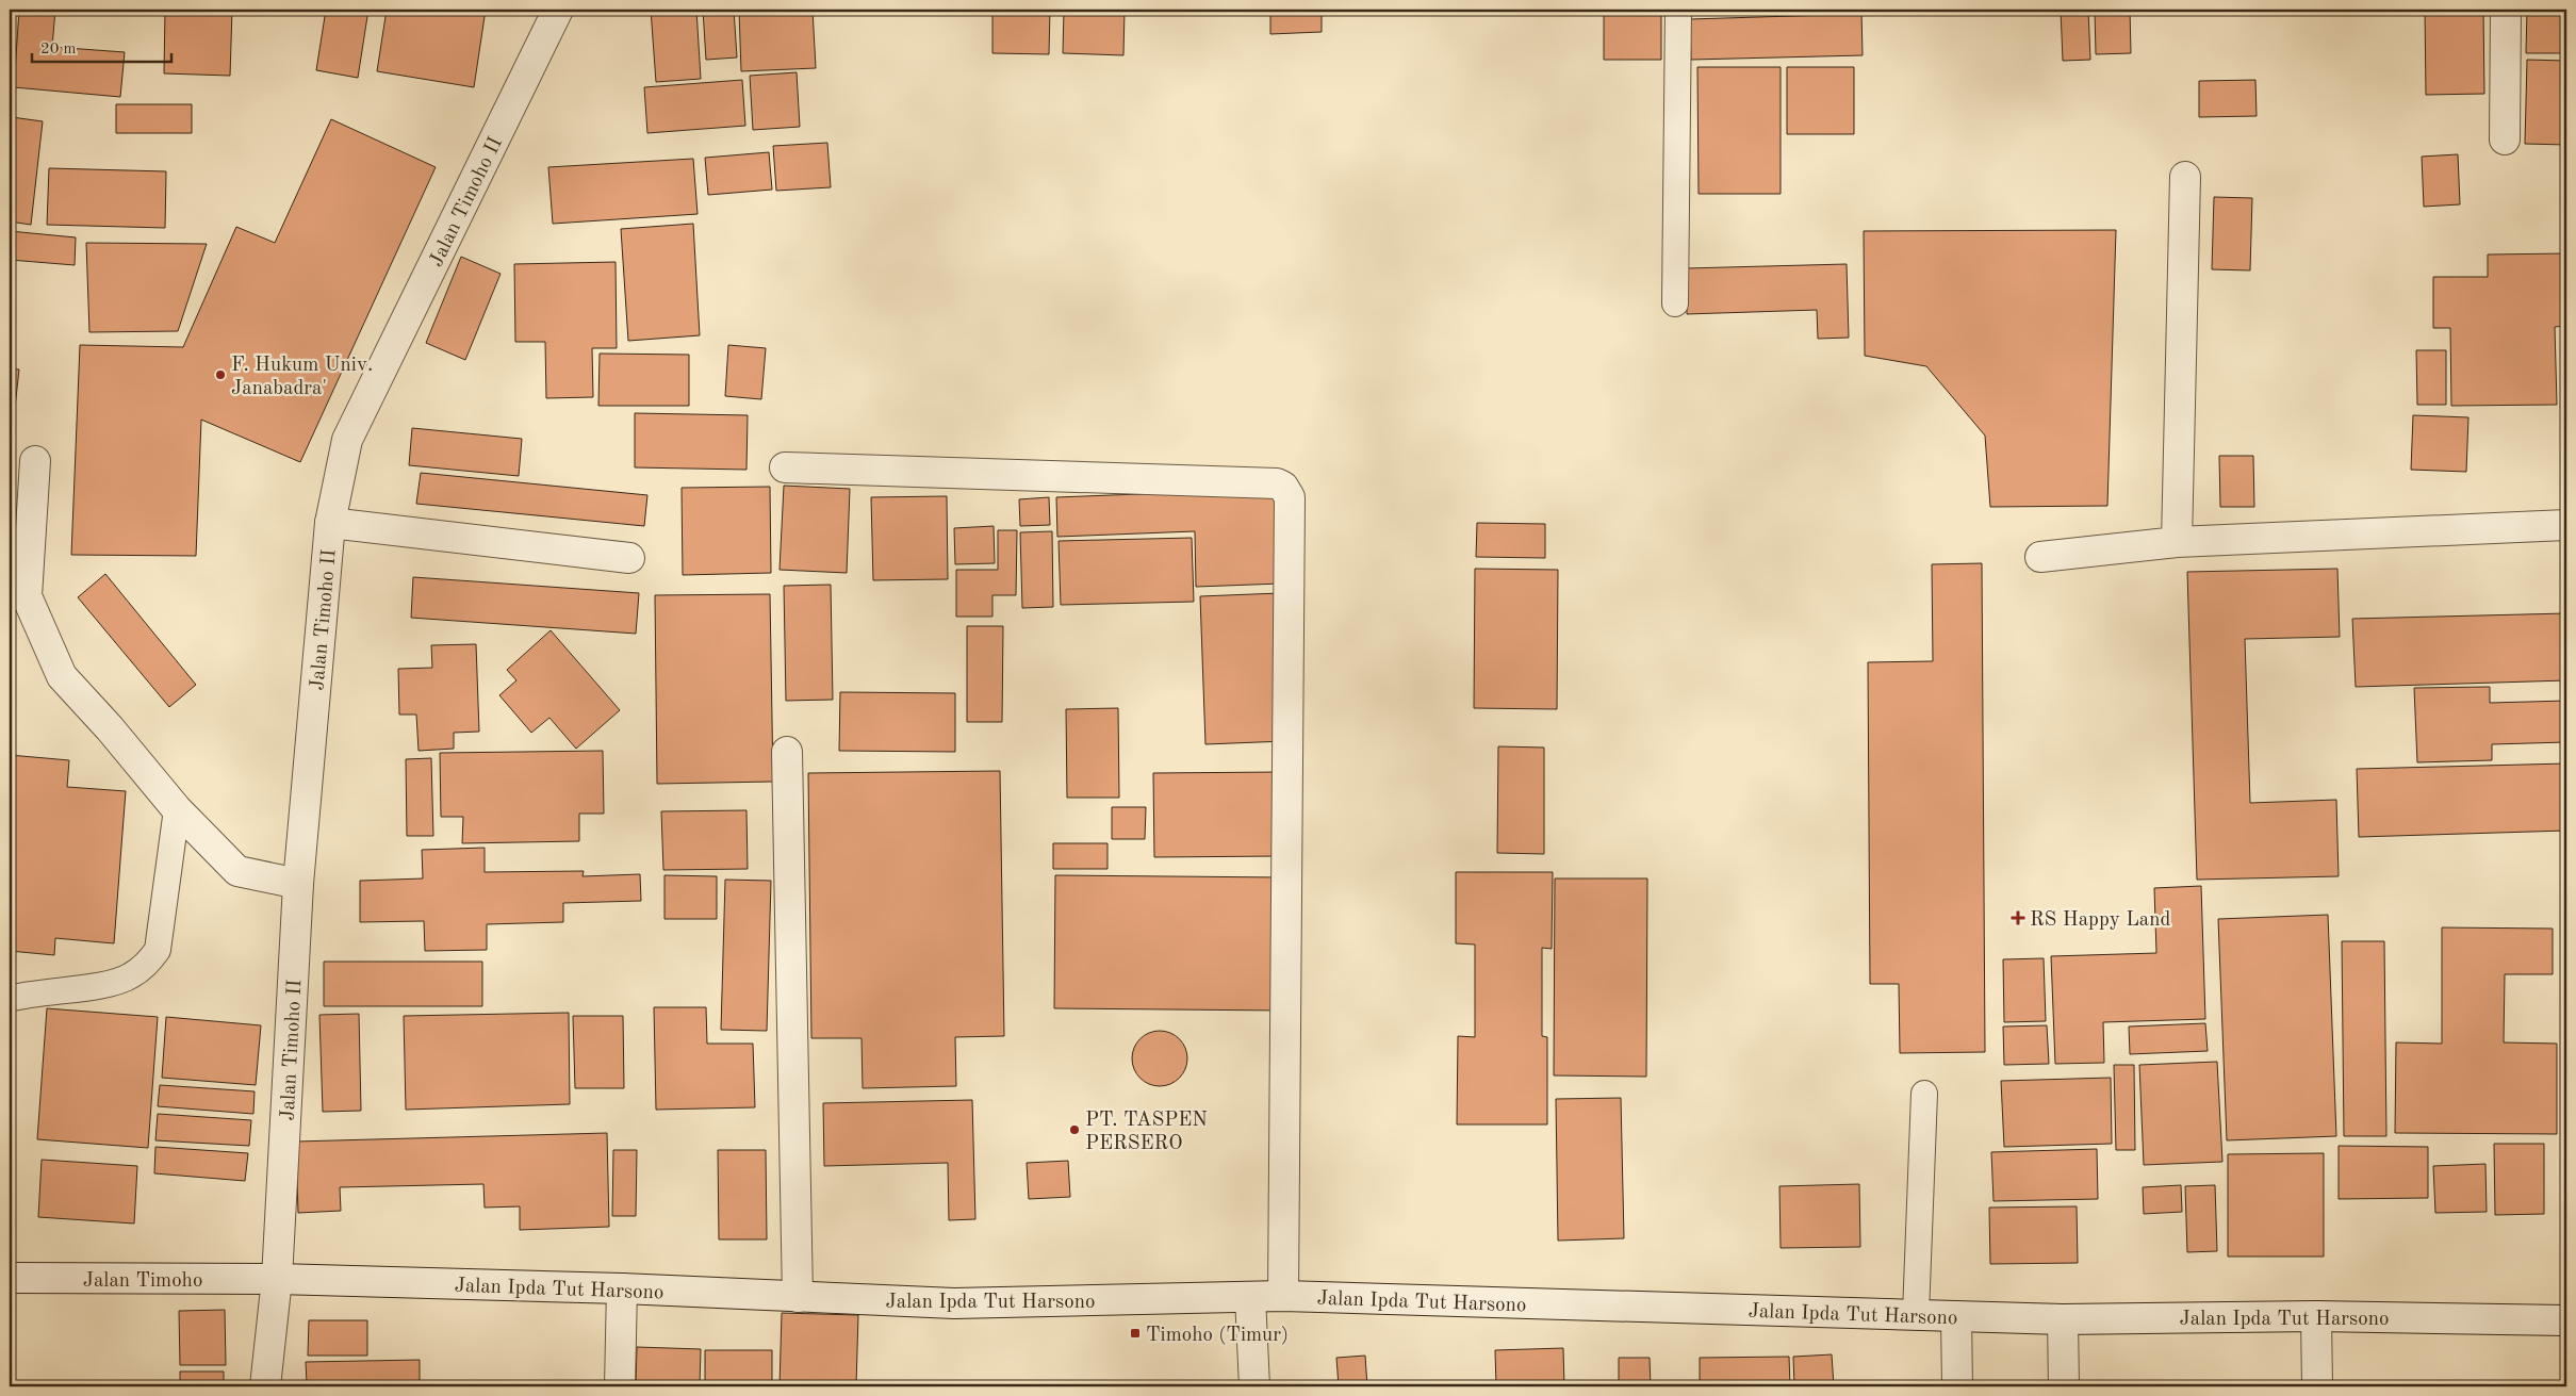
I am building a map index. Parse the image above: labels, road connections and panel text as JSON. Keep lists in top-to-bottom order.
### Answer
{
  "streets": {
    "street": ["Jalan Timoho II", "Jalan Timoho", "Jalan Ipda Tut Harsono"]
  },
  "crossings": [
    ["Jalan Timoho II", "Jalan Timoho"],
    ["Jalan Timoho II", "Jalan Ipda Tut Harsono"],
    ["Jalan Timoho", "Jalan Ipda Tut Harsono"]
  ],
  "places": {
    "other": ["F. Hukum Univ. Janabadra'", "PT. TASPEN PERSERO"],
    "health": ["RS Happy Land"],
    "transit": ["Timoho (Timur)"]
  },
  "scale_bar": "20 m"
}
